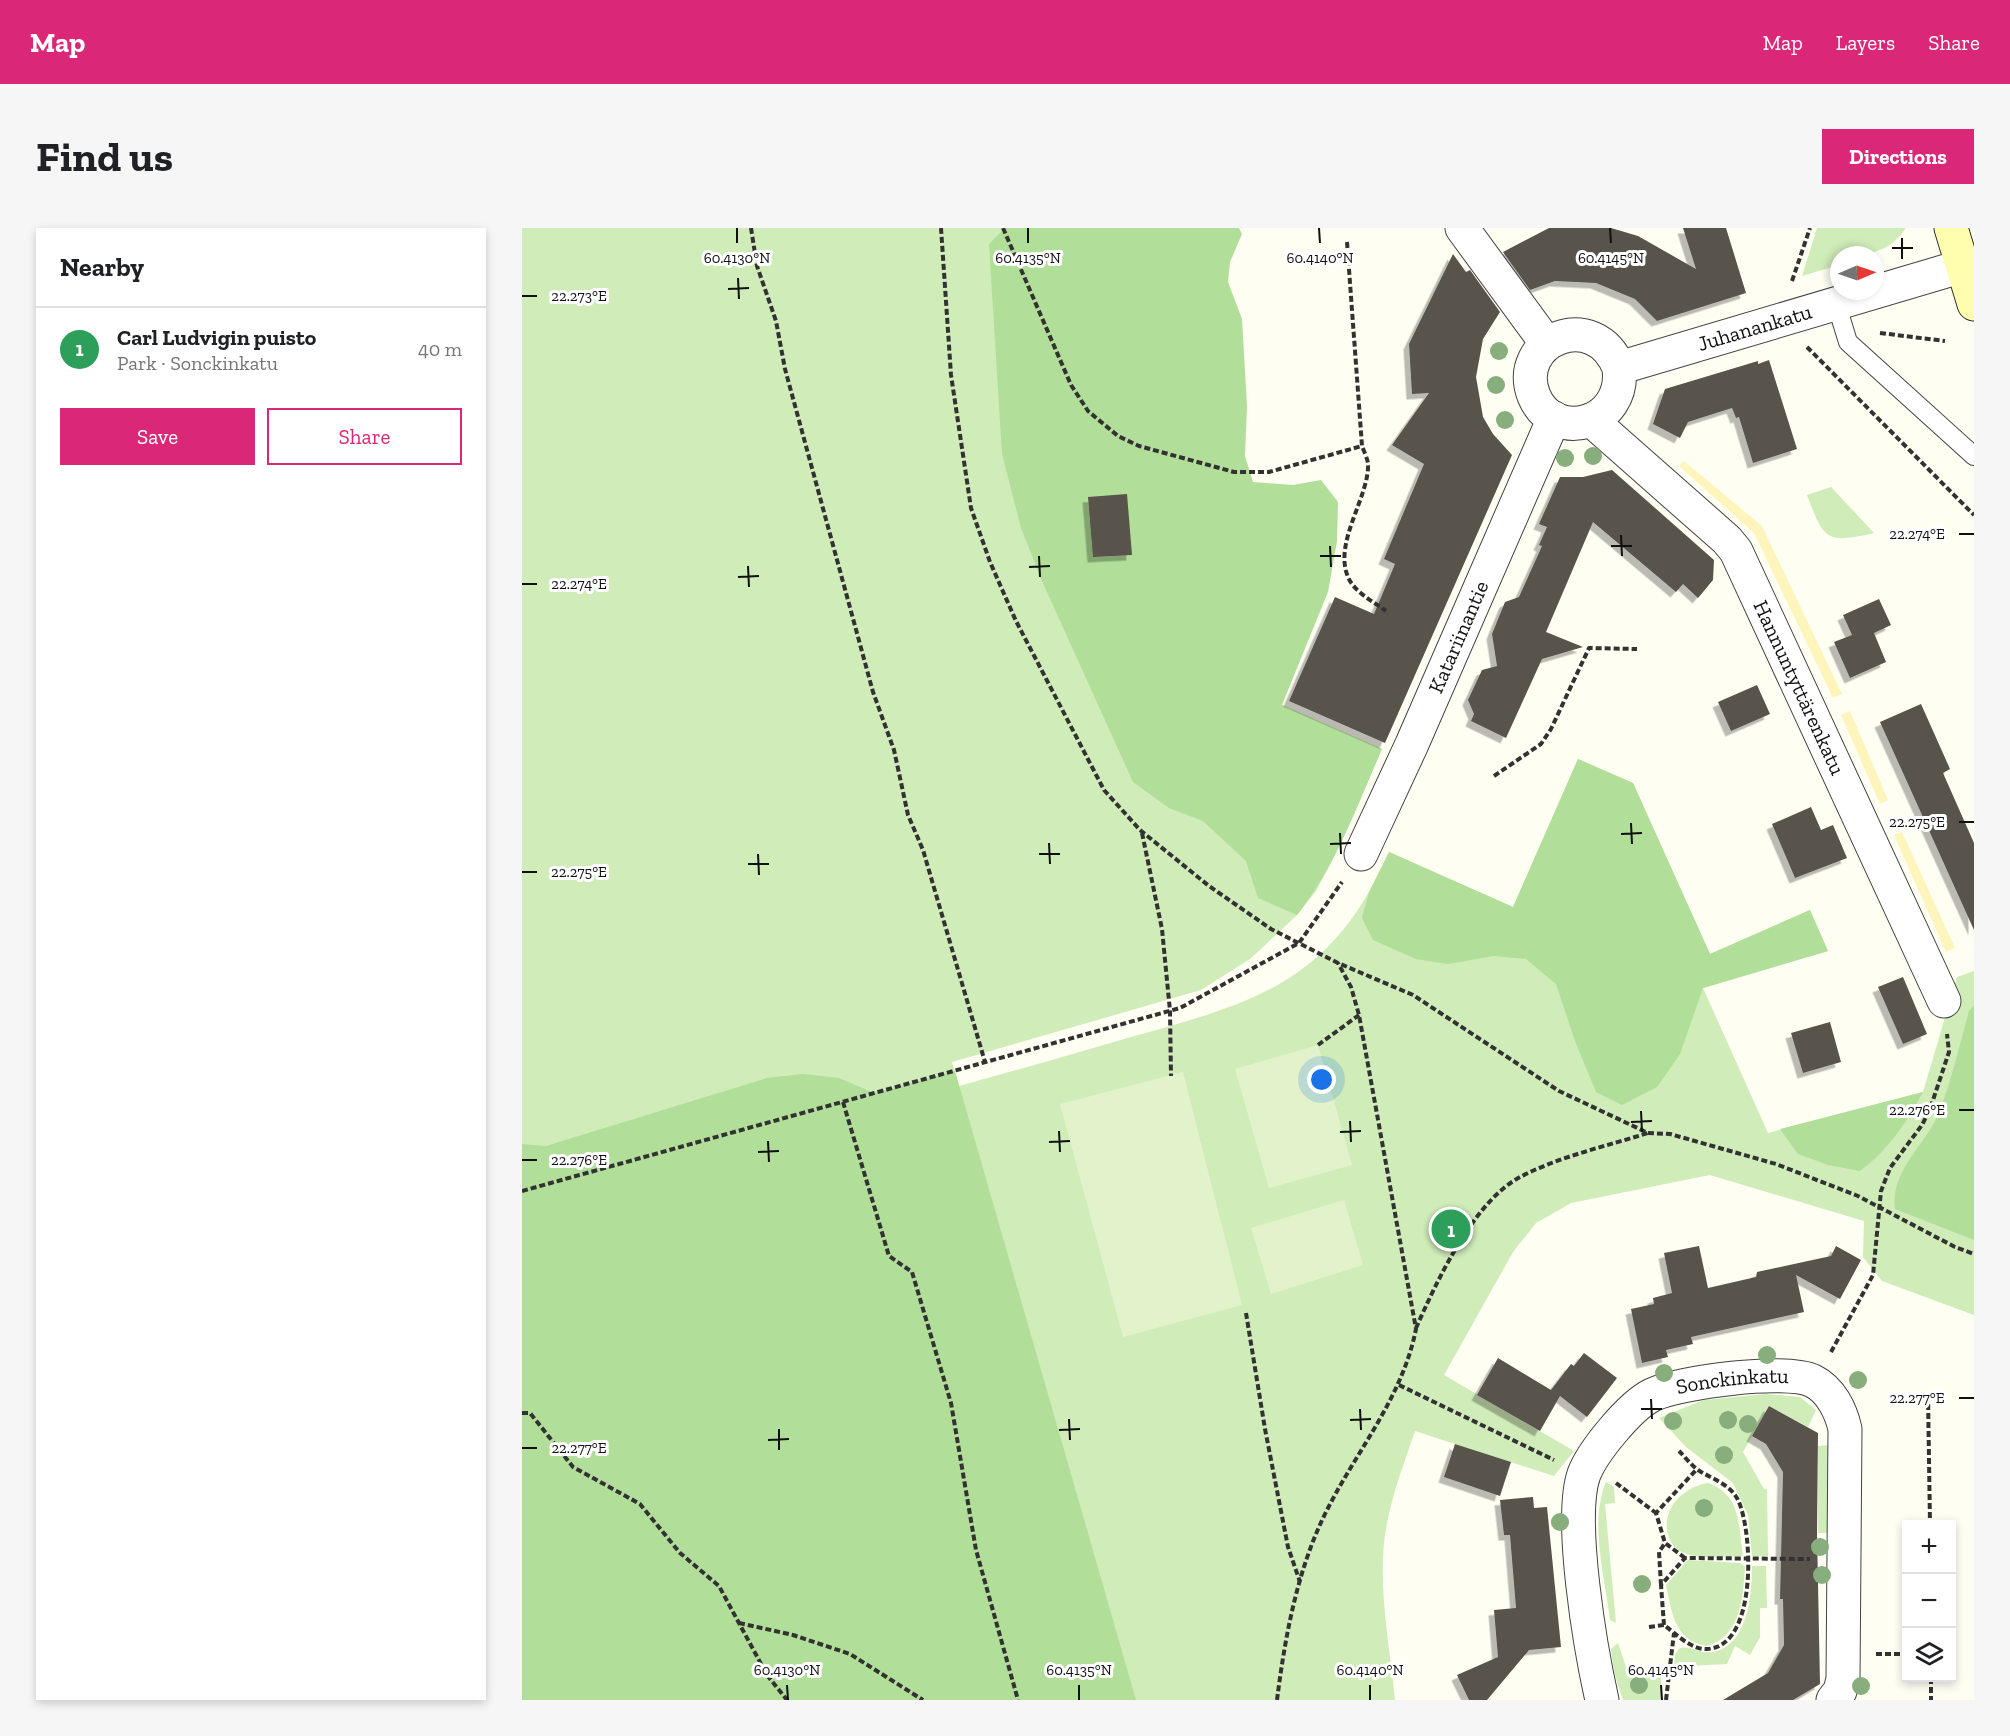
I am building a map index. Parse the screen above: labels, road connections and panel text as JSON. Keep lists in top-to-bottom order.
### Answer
{
  "streets": {
    "street": [
      "Juhanankatu",
      "Katariinantie",
      "Hannuntyttärenkatu",
      "Sonckinkatu"
    ]
  },
  "crossings": [
    ["Juhanankatu", "Katariinantie"],
    ["Juhanankatu", "Hannuntyttärenkatu"],
    ["Katariinantie", "Hannuntyttärenkatu"]
  ],
  "north": "right",
  "page": {
    "header": "Map",
    "nav": ["Map", "Layers", "Share"],
    "buttons": [
      "Directions",
      ["Save", "Share"]
    ],
    "title": "Find us",
    "heading": "Nearby",
    "list": [
      {
        "mark": "1",
        "name": "Carl Ludvigin puisto",
        "note": "Park · Sonckinkatu",
        "value": "40 m"
      }
    ],
    "pins": "1",
    "map_buttons": ["+", "−"]
  },
  "coordinates": [
    "60.4130°N",
    "60.4135°N",
    "60.4140°N",
    "60.4145°N",
    "22.273°E",
    "22.274°E",
    "22.275°E",
    "22.276°E",
    "22.277°E"
  ]
}
